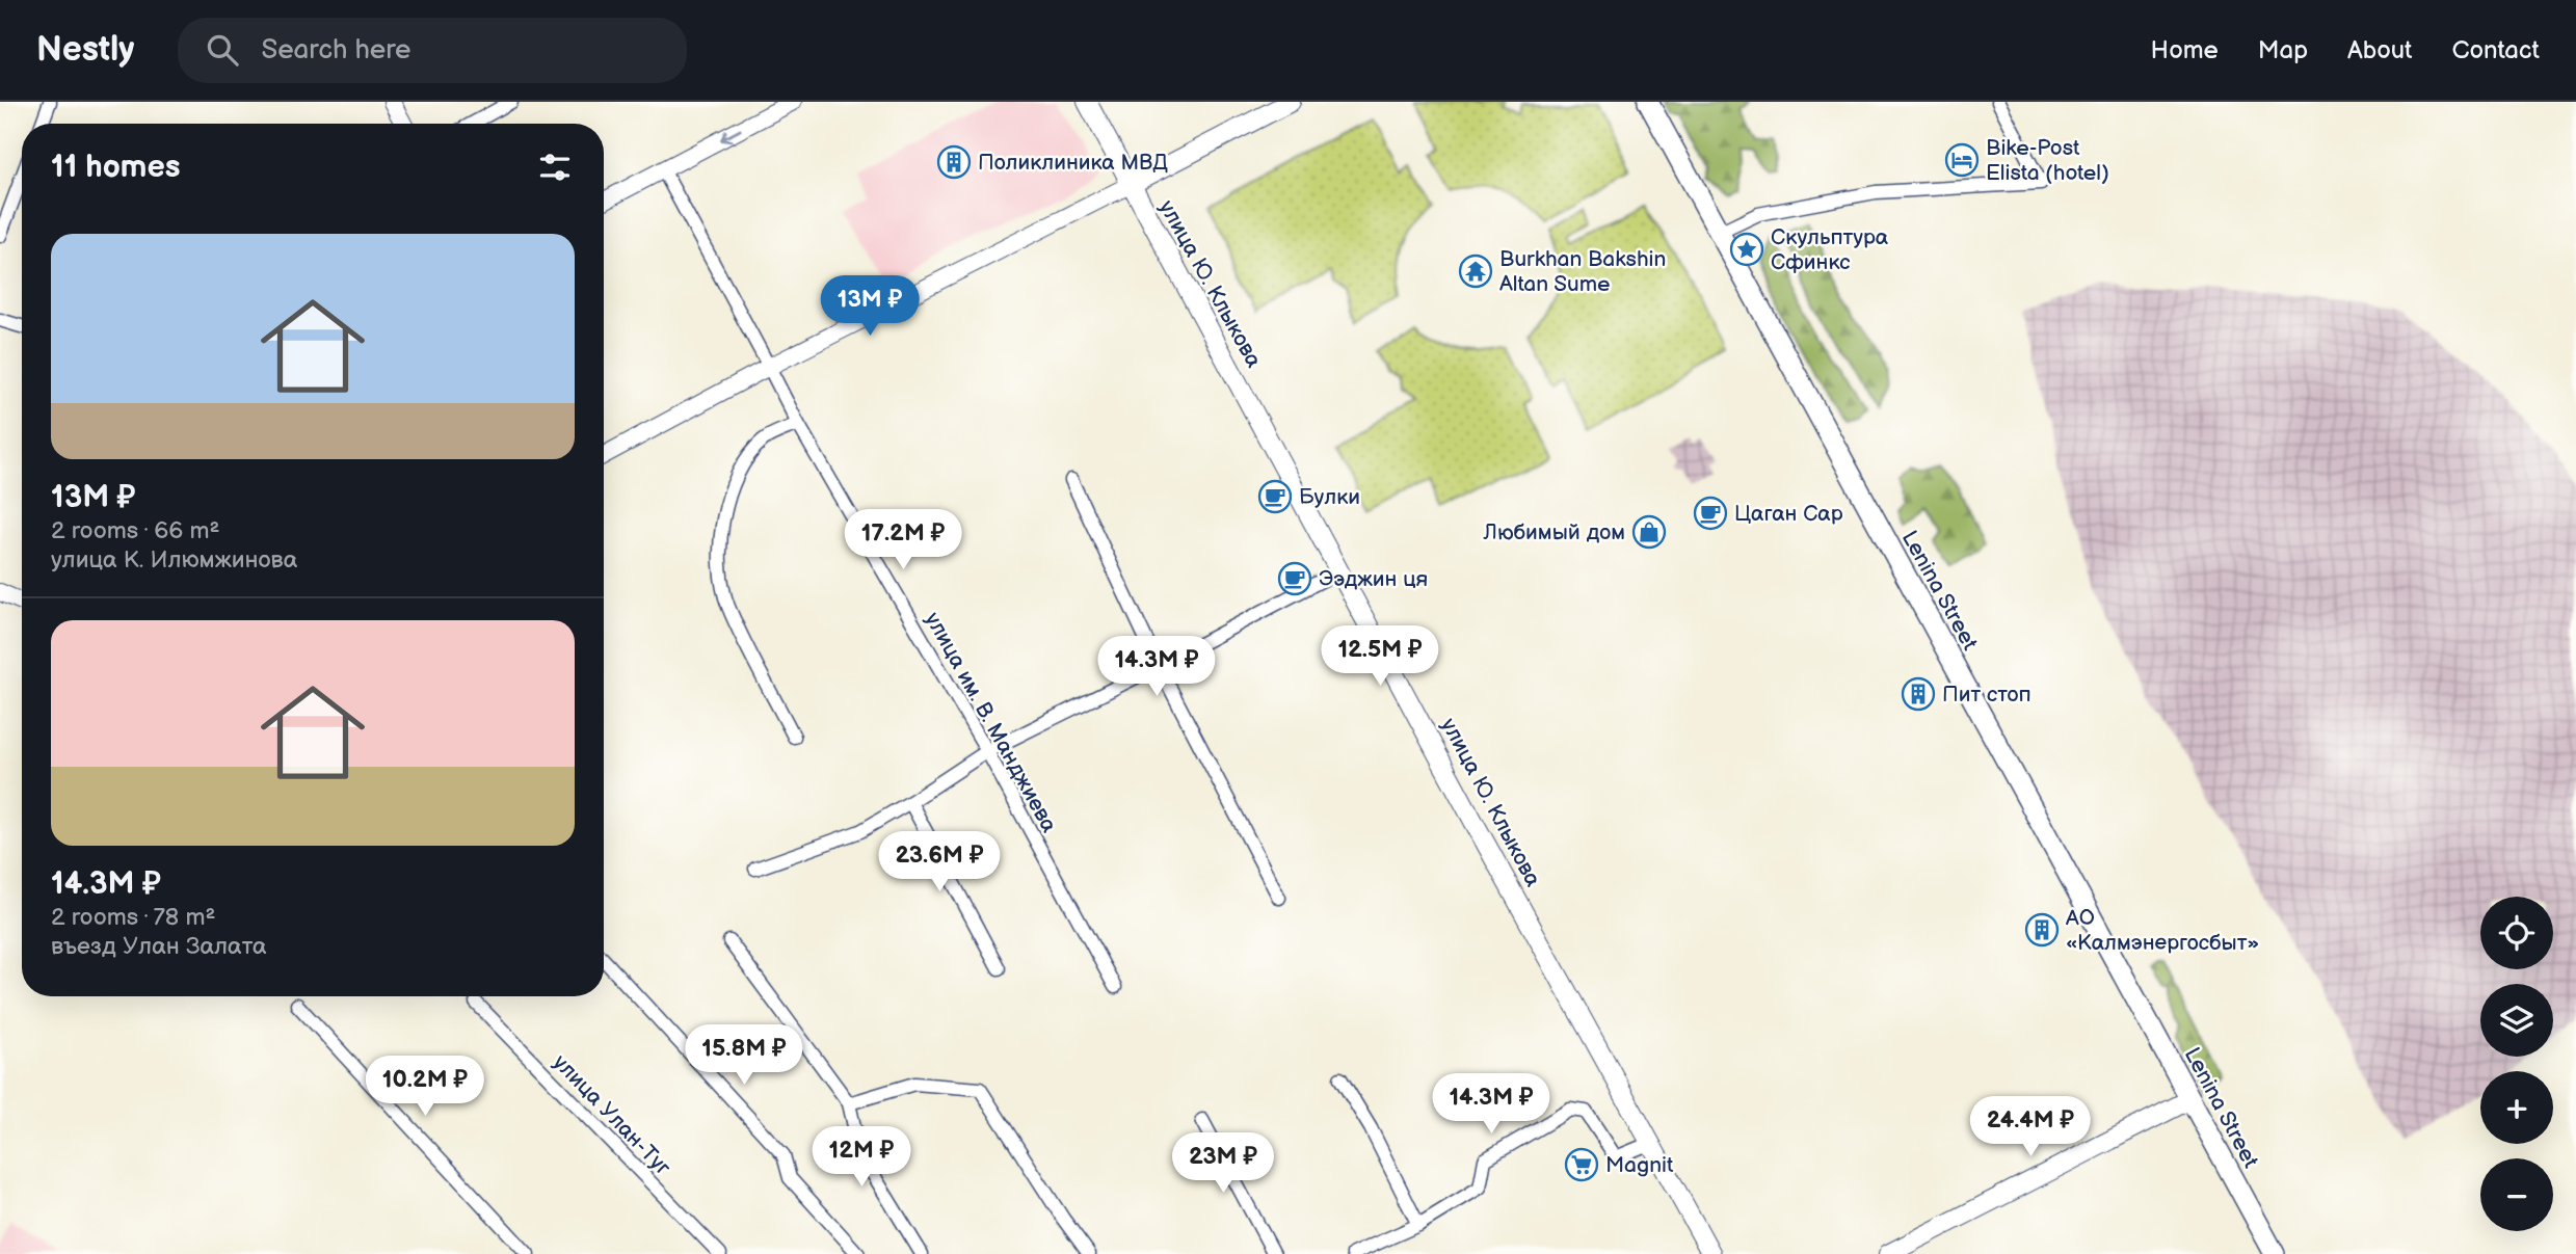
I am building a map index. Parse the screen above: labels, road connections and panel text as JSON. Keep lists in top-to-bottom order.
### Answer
{
  "streets": {
    "main road": ["улица Ю. Клыкова", "Lenina Street"],
    "street": ["улица им. В. Манджиева", "улица Улан-Туг"]
  },
  "places": {
    "hotel": ["Bike-Post Elista (hotel)"],
    "building": ["Поликлиника МВД", "Пит стоп", "АО «Калмэнергосбыт»"],
    "place": ["Скульптура Сфинкс"],
    "temple": ["Burkhan Bakshin Altan Sume"],
    "cafe": ["Булки", "Цаган Сар", "Ээджин ця"],
    "shop": ["Любимый дом"],
    "supermarket": ["Magnit"]
  },
  "page": {
    "header": "Nestly",
    "search": "Search here",
    "nav": [
      "Home",
      "Map",
      "About",
      "Contact"
    ],
    "heading": "11 homes",
    "list": [
      {
        "name": "13M ₽",
        "note": "2 rooms · 66 m² · улица К. Илюмжинова"
      },
      {
        "name": "14.3M ₽",
        "note": "2 rooms · 78 m² · въезд Улан Залата"
      }
    ],
    "price": [
      "13M ₽",
      "17.2M ₽",
      "12.5M ₽",
      "14.3M ₽",
      "23.6M ₽",
      "15.8M ₽",
      "10.2M ₽",
      "14.3M ₽",
      "24.4M ₽",
      "12M ₽",
      "23M ₽"
    ],
    "map_buttons": ["+", "−"]
  }
}
